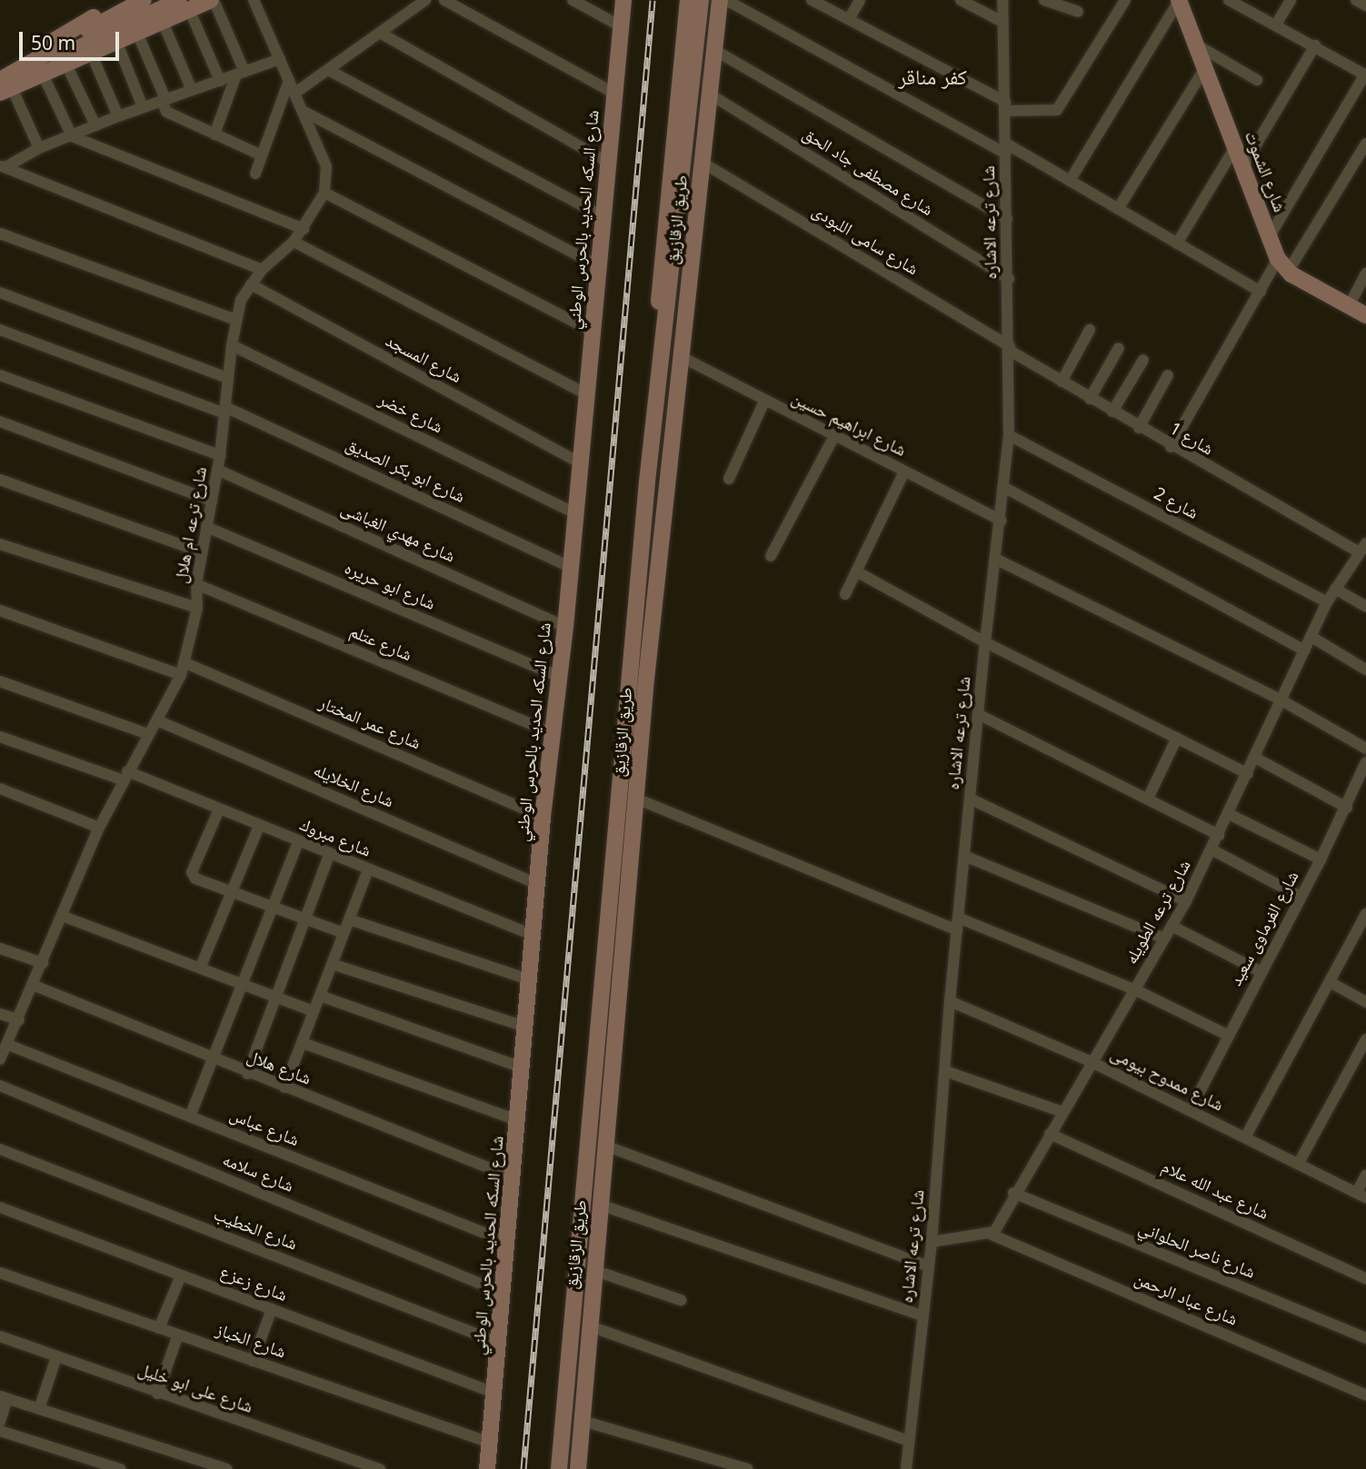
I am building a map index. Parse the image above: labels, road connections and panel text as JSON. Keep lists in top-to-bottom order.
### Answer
{
  "streets": {
    "main road": ["شارع الشموت", "شارع السكه الحديد بالحرس الوطني", "طريق الزقازيق"],
    "street": [
      "شارع مصطفى جاد الحق",
      "شارع ترعه الاشاره",
      "شارع سامى اللبودى",
      "شارع المسجد",
      "شارع خضر",
      "شارع ابراهيم حسين",
      "شارع 1",
      "شارع ابو بكر الصديق",
      "شارع 2",
      "شارع ترعه ام هلال",
      "شارع مهدي الغباشى",
      "شارع ابو حريره",
      "شارع عتلم",
      "شارع عمر المختار",
      "شارع الخلايله",
      "شارع مبروك",
      "شارع ترعه الطويله",
      "شارع الفرماوى سعيد",
      "شارع هلال",
      "شارع ممدوح بيومى",
      "شارع عباس",
      "شارع سلامه",
      "شارع عبد الله علام",
      "شارع الخطيب",
      "شارع ناصر الحلواني",
      "شارع زعزع",
      "شارع عباد الرحمن",
      "شارع الخباز",
      "شارع على ابو خليل"
    ]
  },
  "crossings": [
    ["شارع مصطفى جاد الحق", "طريق الزقازيق"],
    ["شارع مصطفى جاد الحق", "شارع ترعه الاشاره"],
    ["شارع السكه الحديد بالحرس الوطني", "شارع المسجد"],
    ["شارع السكه الحديد بالحرس الوطني", "شارع خضر"],
    ["شارع السكه الحديد بالحرس الوطني", "شارع ابو بكر الصديق"],
    ["شارع السكه الحديد بالحرس الوطني", "شارع مهدي الغباشى"],
    ["شارع السكه الحديد بالحرس الوطني", "شارع ابو حريره"],
    ["شارع السكه الحديد بالحرس الوطني", "شارع عتلم"],
    ["شارع السكه الحديد بالحرس الوطني", "شارع عمر المختار"],
    ["شارع السكه الحديد بالحرس الوطني", "شارع الخلايله"],
    ["شارع السكه الحديد بالحرس الوطني", "شارع مبروك"],
    ["شارع السكه الحديد بالحرس الوطني", "شارع هلال"],
    ["شارع السكه الحديد بالحرس الوطني", "شارع عباس"],
    ["شارع السكه الحديد بالحرس الوطني", "شارع سلامه"],
    ["شارع السكه الحديد بالحرس الوطني", "شارع الخطيب"],
    ["شارع السكه الحديد بالحرس الوطني", "شارع زعزع"],
    ["شارع السكه الحديد بالحرس الوطني", "شارع الخباز"],
    ["طريق الزقازيق", "شارع سامى اللبودى"],
    ["طريق الزقازيق", "شارع ابراهيم حسين"],
    ["شارع ترعه الاشاره", "شارع سامى اللبودى"],
    ["شارع ترعه الاشاره", "شارع ابراهيم حسين"],
    ["شارع ترعه الاشاره", "شارع 1"],
    ["شارع ترعه الاشاره", "شارع 2"],
    ["شارع ترعه الاشاره", "شارع ممدوح بيومى"],
    ["شارع سامى اللبودى", "شارع 1"],
    ["شارع المسجد", "شارع ترعه ام هلال"],
    ["شارع خضر", "شارع ترعه ام هلال"],
    ["شارع 1", "شارع ترعه الطويله"],
    ["شارع ابو بكر الصديق", "شارع ترعه ام هلال"],
    ["شارع 2", "شارع ترعه الطويله"],
    ["شارع ترعه ام هلال", "شارع مهدي الغباشى"],
    ["شارع ترعه ام هلال", "شارع ابو حريره"],
    ["شارع ترعه ام هلال", "شارع عتلم"],
    ["شارع ترعه ام هلال", "شارع عمر المختار"],
    ["شارع ترعه ام هلال", "شارع الخلايله"],
    ["شارع ترعه ام هلال", "شارع مبروك"],
    ["شارع ترعه ام هلال", "شارع هلال"],
    ["شارع ترعه ام هلال", "شارع عباس"],
    ["شارع ترعه الطويله", "شارع ممدوح بيومى"],
    ["شارع ترعه الطويله", "شارع عبد الله علام"],
    ["شارع ترعه الطويله", "شارع ناصر الحلواني"],
    ["شارع ترعه الطويله", "شارع عباد الرحمن"],
    ["شارع الفرماوى سعيد", "شارع ممدوح بيومى"]
  ],
  "districts": ["كفر مناقر"],
  "scale_bar": "50 m"
}
